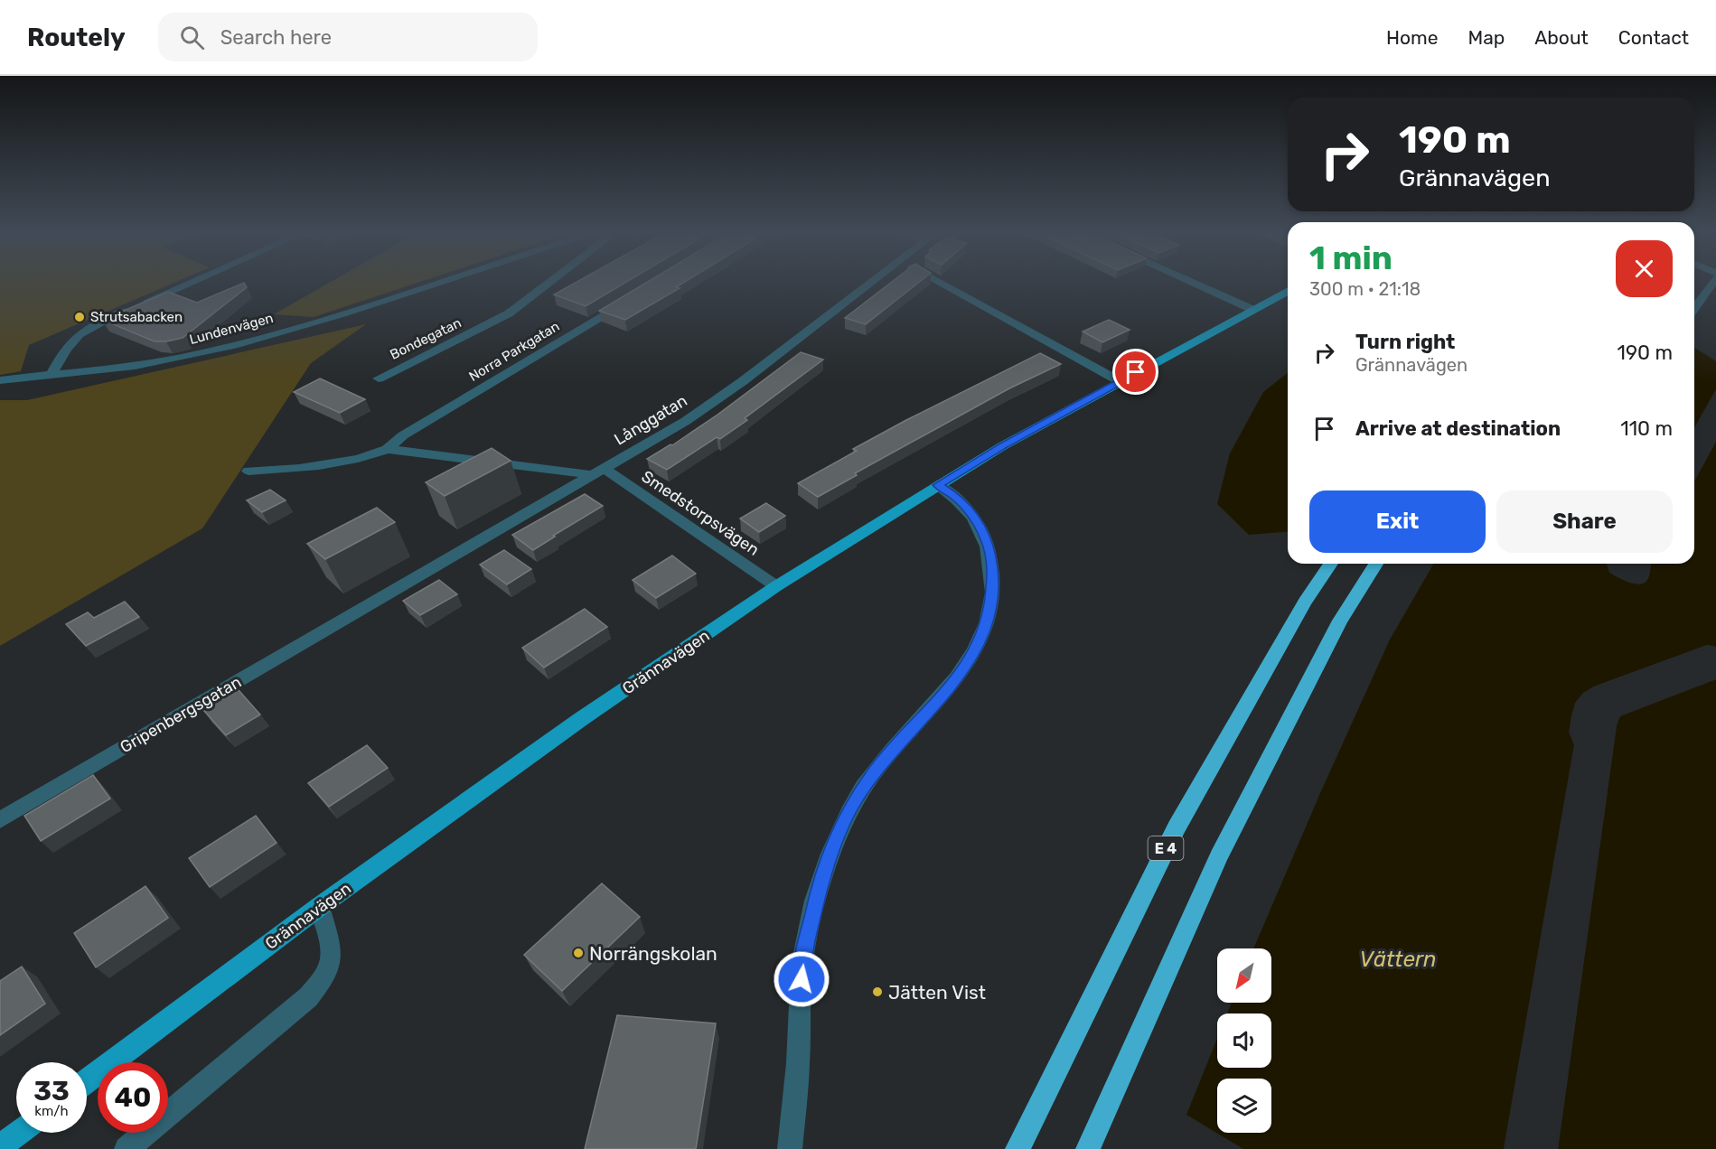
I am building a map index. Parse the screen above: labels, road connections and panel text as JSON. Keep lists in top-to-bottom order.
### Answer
{
  "streets": {
    "highway": ["E 4"],
    "main road": ["Grännavägen"],
    "street": [
      "Lundenvägen",
      "Bondegatan",
      "Norra Parkgatan",
      "Långgatan",
      "Smedstorpsvägen",
      "Gripenbergsgatan"
    ]
  },
  "crossings": [
    ["Norra Parkgatan", "Smedstorpsvägen"],
    ["Långgatan", "Smedstorpsvägen"],
    ["Långgatan", "Gripenbergsgatan"],
    ["Smedstorpsvägen", "Grännavägen"]
  ],
  "water": ["Vättern"],
  "places": ["Strutsabacken", "Norrängskolan", "Jätten Vist"],
  "north": "bottom left",
  "page": {
    "header": "Routely",
    "search": "Search here",
    "nav": [
      "Home",
      "Map",
      "About",
      "Contact"
    ],
    "turn": ["190 m", "Grännavägen"],
    "heading": ["1 min", "300 m · 21:18"],
    "list": [
      {
        "name": "Turn right",
        "note": "Grännavägen",
        "value": "190 m"
      },
      {
        "name": "Arrive at destination",
        "value": "110 m"
      }
    ],
    "buttons": ["Exit", "Share"],
    "speed": "33 km/h",
    "limit": "40"
  }
}
